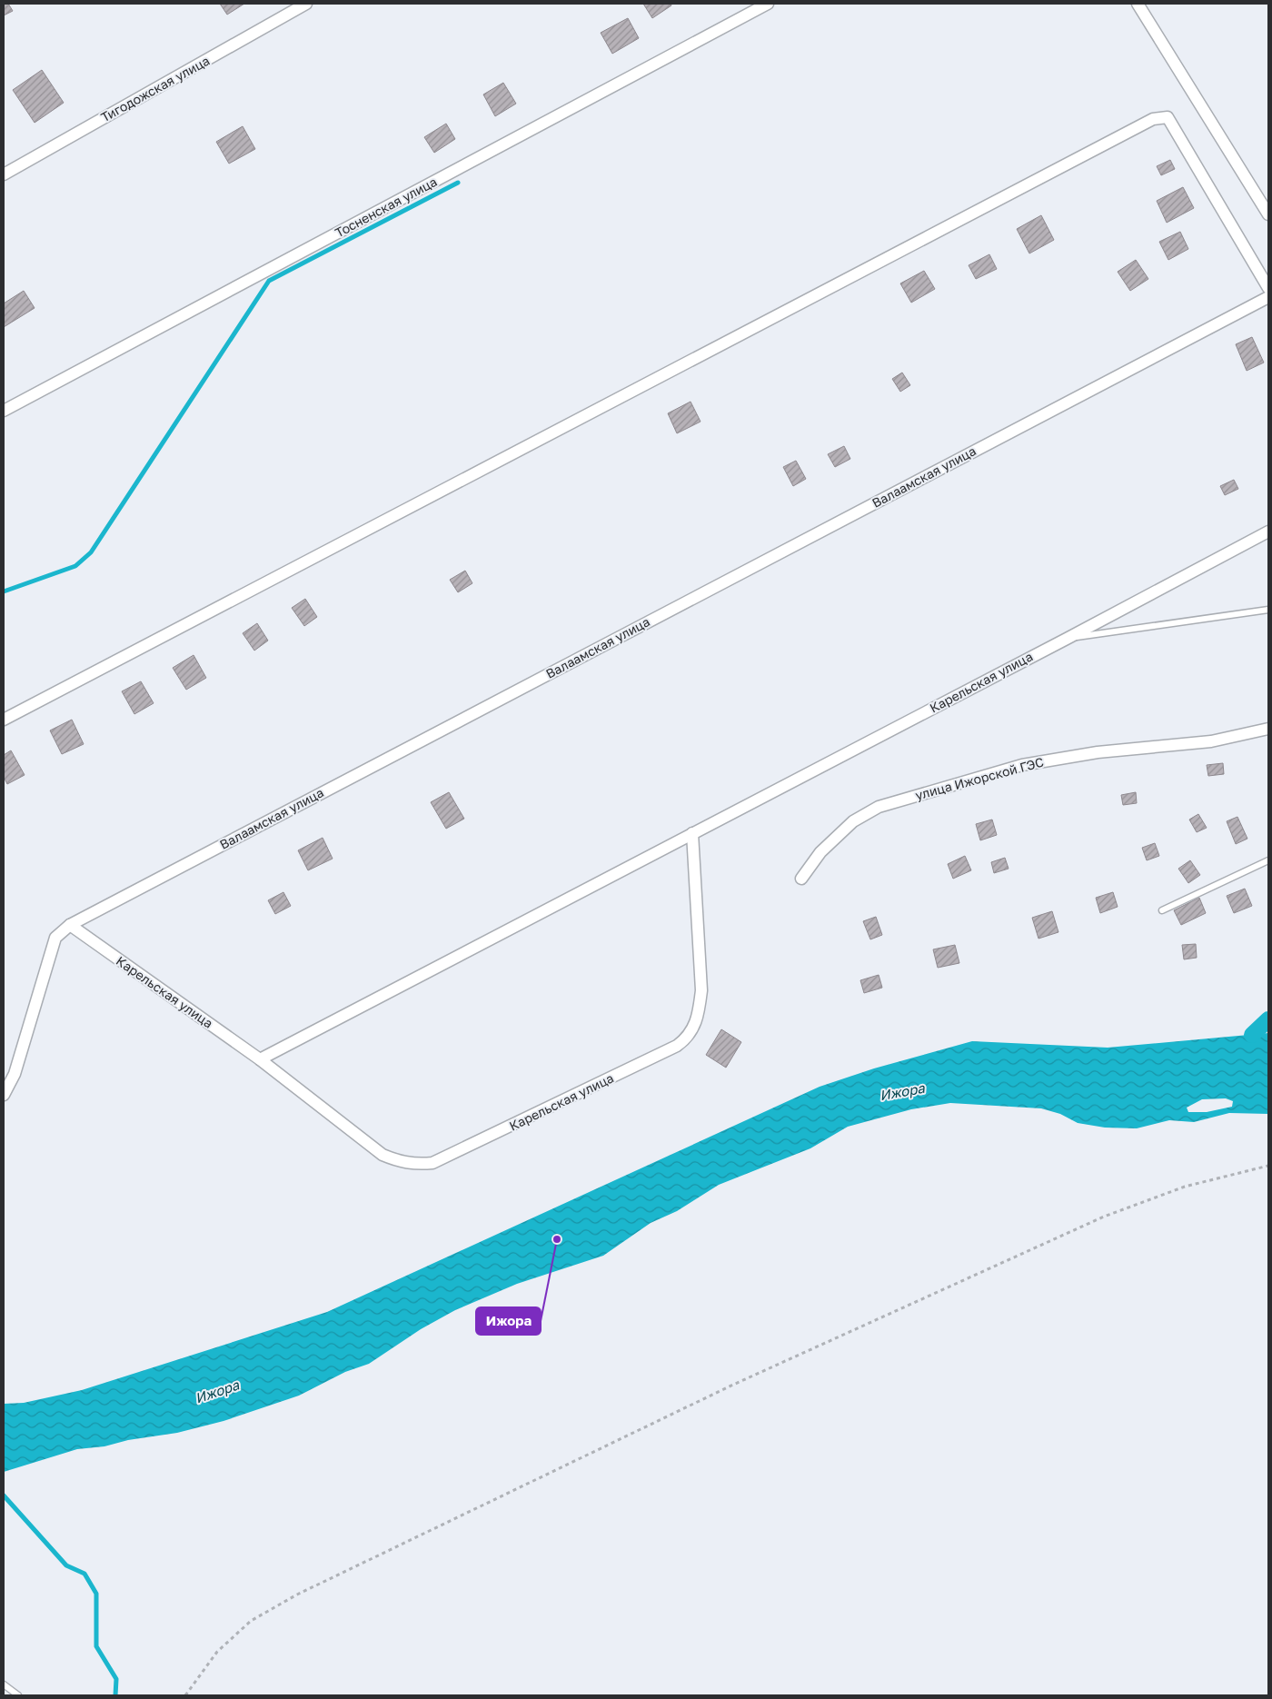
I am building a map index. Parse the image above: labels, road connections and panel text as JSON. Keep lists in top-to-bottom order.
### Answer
{
  "streets": {
    "street": [
      "Тигодожская улица",
      "Тосненская улица",
      "Валаамская улица",
      "Карельская улица",
      "улица Ижорской ГЭС"
    ]
  },
  "crossings": [
    ["Валаамская улица", "Карельская улица"]
  ],
  "water": ["Ижора"],
  "places": ["Ижора"]
}
